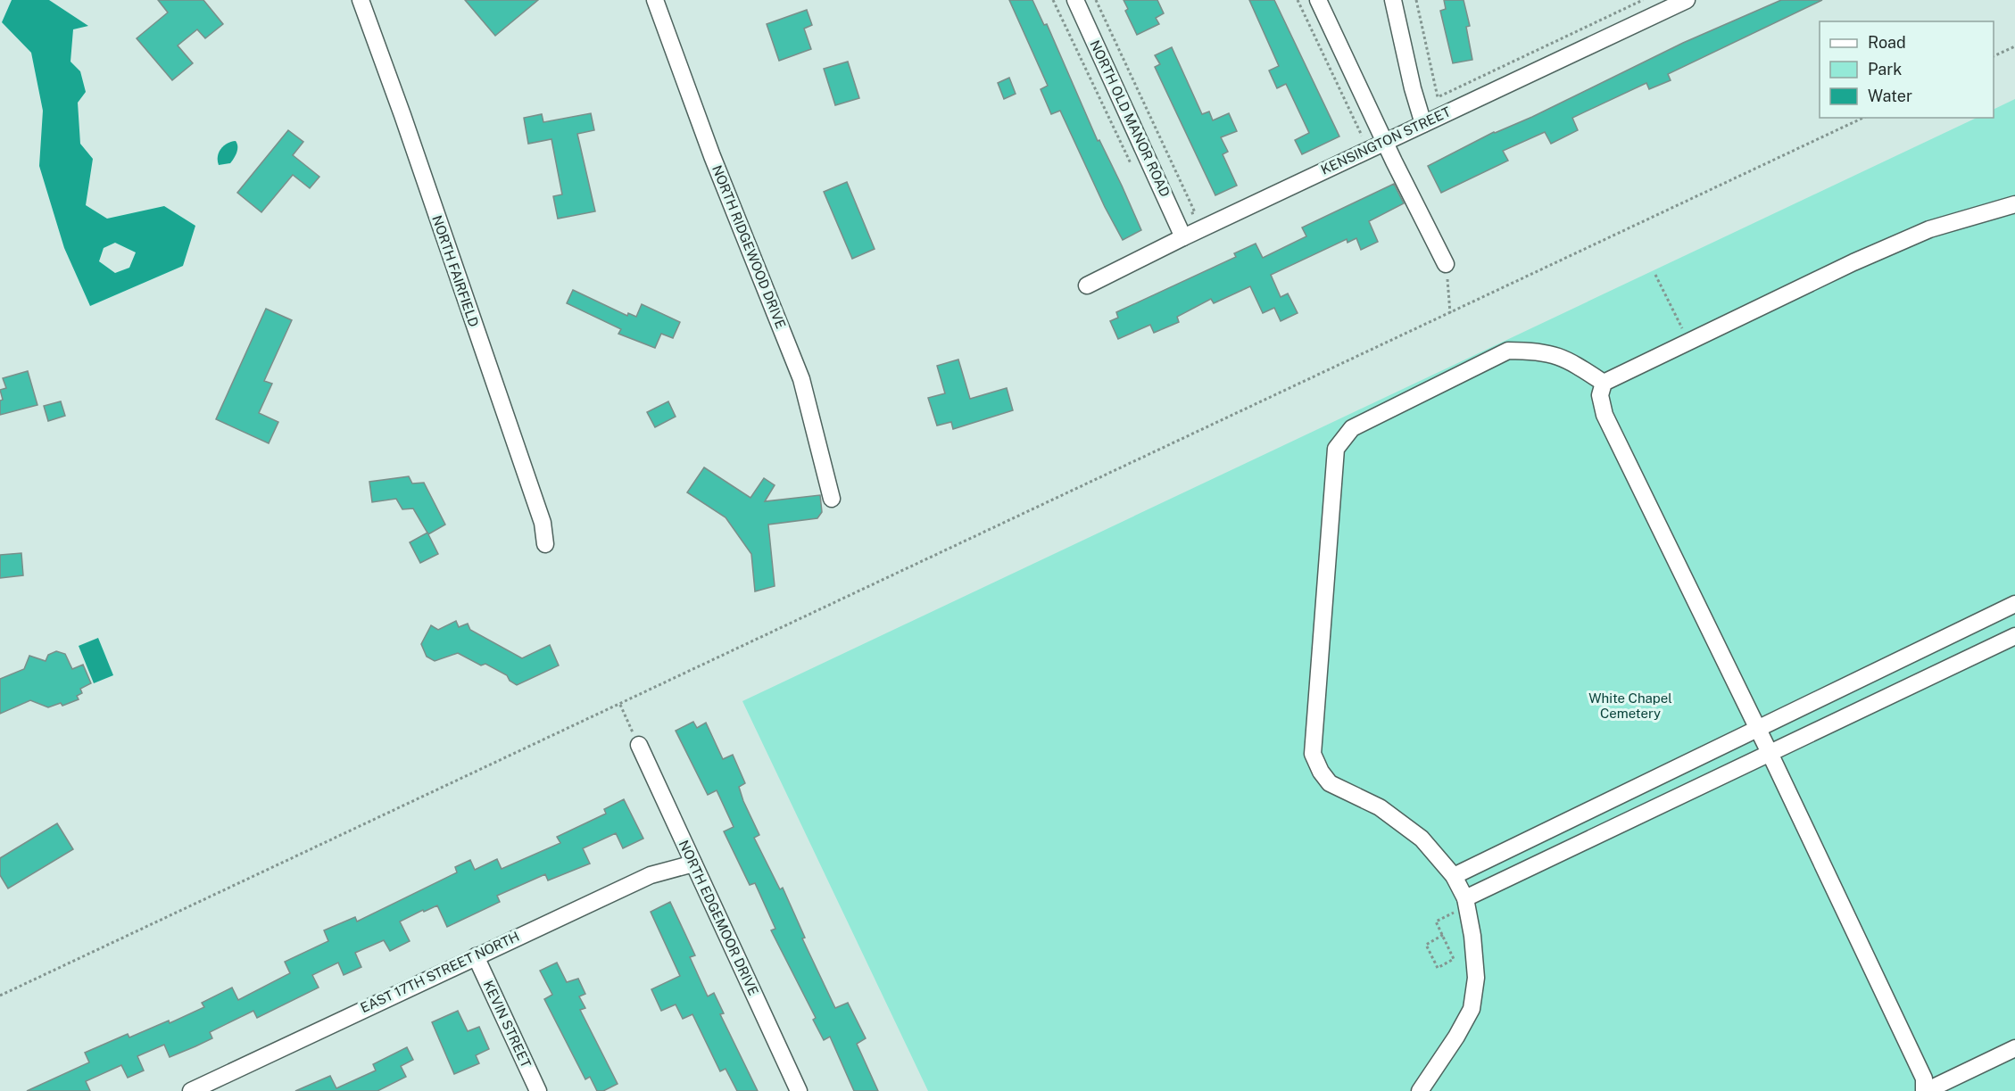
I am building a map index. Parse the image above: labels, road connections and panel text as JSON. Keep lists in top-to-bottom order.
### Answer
{
  "streets": {
    "street": [
      "NORTH OLD MANOR ROAD",
      "KENSINGTON STREET",
      "NORTH RIDGEWOOD DRIVE",
      "NORTH FAIRFIELD",
      "NORTH EDGEMOOR DRIVE",
      "EAST 17TH STREET NORTH",
      "KEVIN STREET"
    ]
  },
  "crossings": [
    ["NORTH OLD MANOR ROAD", "KENSINGTON STREET"],
    ["NORTH EDGEMOOR DRIVE", "EAST 17TH STREET NORTH"],
    ["EAST 17TH STREET NORTH", "KEVIN STREET"]
  ],
  "parks": ["White Chapel Cemetery"],
  "legend": ["Road", "Park", "Water"]
}
